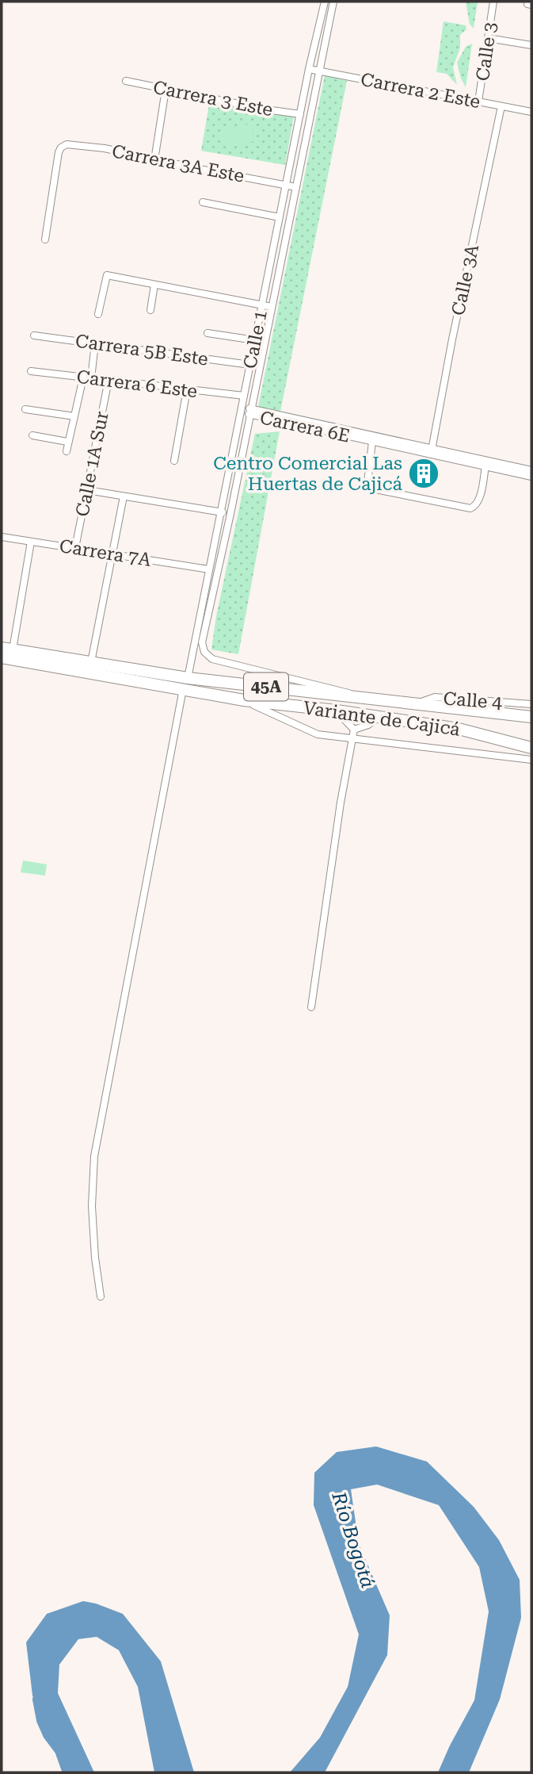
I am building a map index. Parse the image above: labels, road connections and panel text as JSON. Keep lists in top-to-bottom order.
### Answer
{
  "streets": {
    "highway": ["45A", "Variante de Cajicá"],
    "street": [
      "Calle 3",
      "Carrera 2 Este",
      "Carrera 3 Este",
      "Carrera 3A Este",
      "Calle 3A",
      "Calle 1",
      "Carrera 5B Este",
      "Carrera 6 Este",
      "Carrera 6E",
      "Calle 1A Sur",
      "Carrera 7A",
      "Calle 4"
    ]
  },
  "crossings": [
    ["Calle 3", "Carrera 2 Este"],
    ["Carrera 2 Este", "Calle 3A"],
    ["Carrera 2 Este", "Calle 1"],
    ["Carrera 3 Este", "Calle 1"],
    ["Carrera 3A Este", "Calle 1"],
    ["Calle 3A", "Carrera 6E"],
    ["Calle 1", "Carrera 5B Este"],
    ["Calle 1", "Carrera 6 Este"],
    ["Calle 1", "Carrera 6E"],
    ["Calle 1", "Carrera 7A"],
    ["Calle 1", "Variante de Cajicá"],
    ["Carrera 6 Este", "Calle 1A Sur"],
    ["Calle 1A Sur", "Carrera 7A"],
    ["Calle 4", "Variante de Cajicá"]
  ],
  "water": ["Río Bogotá"],
  "places": {
    "building": ["Centro Comercial Las Huertas de Cajicá"]
  }
}
